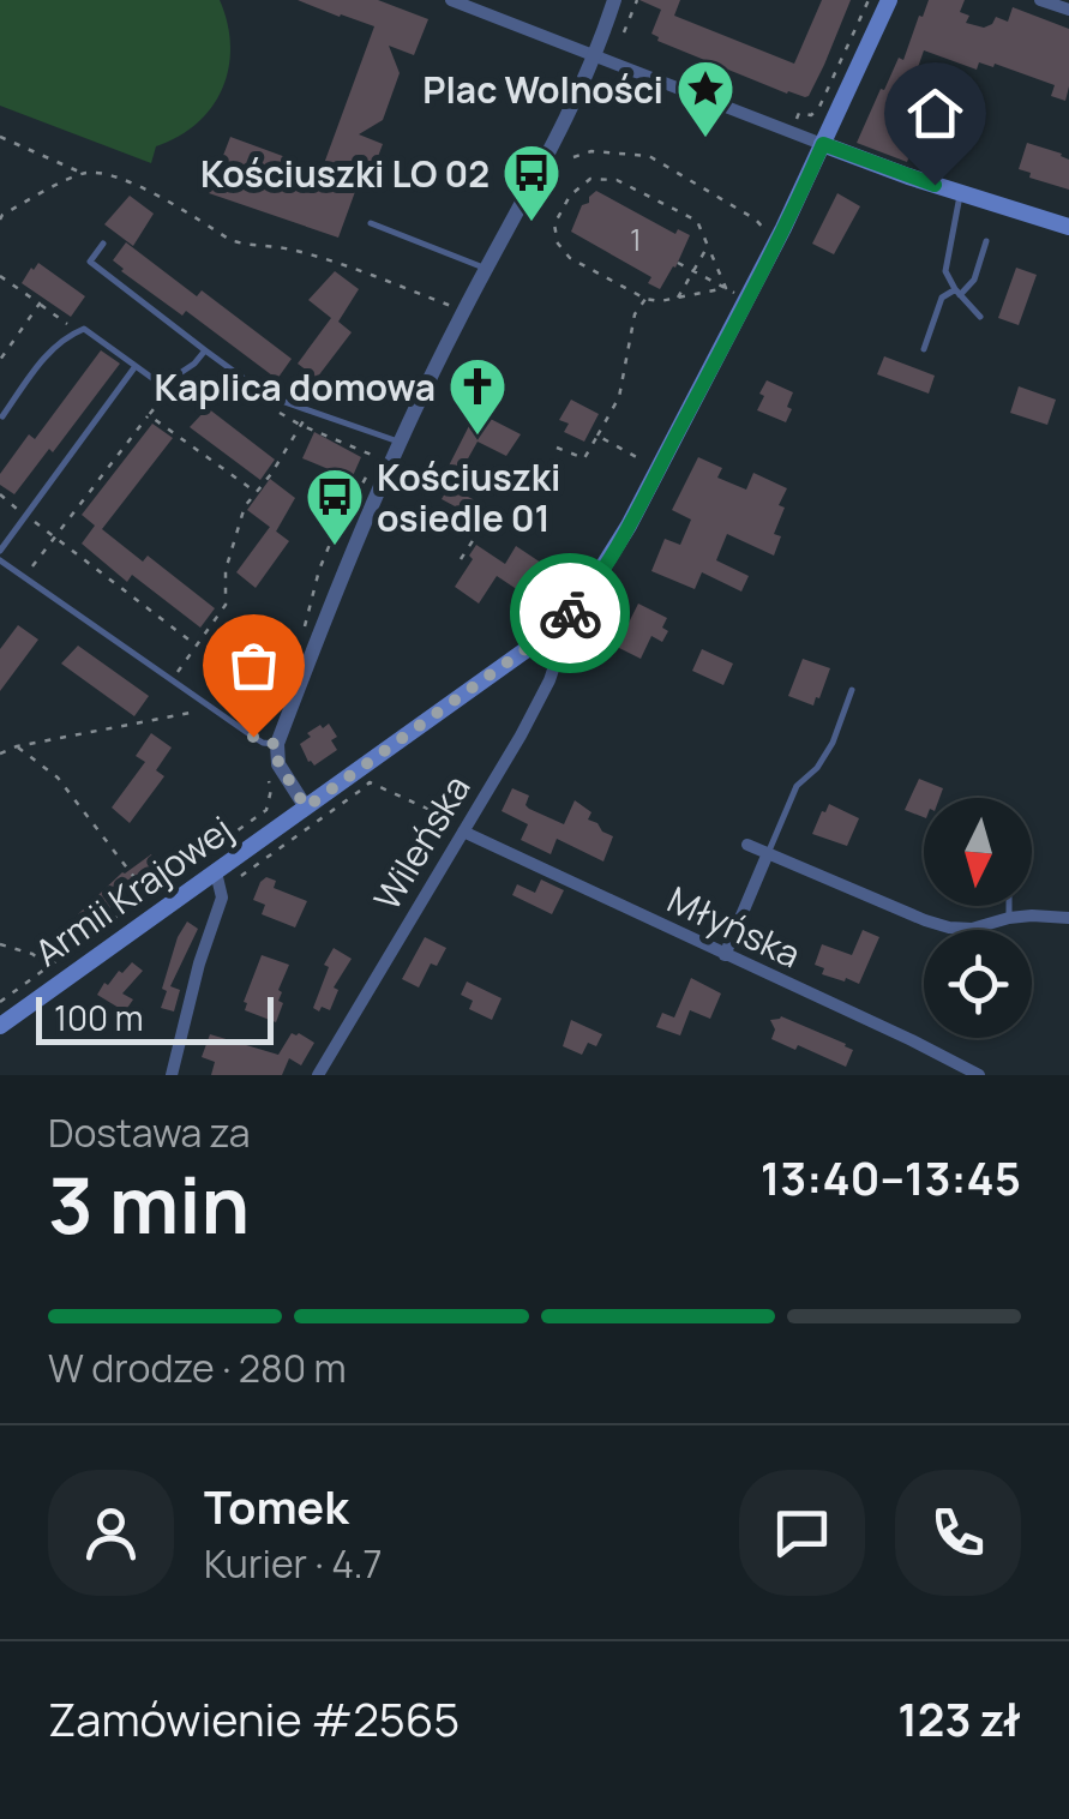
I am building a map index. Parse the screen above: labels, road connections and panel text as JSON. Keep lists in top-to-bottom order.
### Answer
{
  "streets": {
    "main road": ["Armii Krajowej"],
    "street": ["Wileńska", "Młyńska"]
  },
  "crossings": [
    ["Wileńska", "Armii Krajowej"],
    ["Wileńska", "Młyńska"]
  ],
  "places": {
    "place": ["Plac Wolności"],
    "bus stop": ["Kościuszki LO 02", "Kościuszki osiedle 01"],
    "church": ["Kaplica domowa"]
  },
  "house_numbers": ["1"],
  "scale_bar": "100 m",
  "north": "bottom",
  "page": {
    "scale": "100 m",
    "heading": ["3 min", "Dostawa za", "13:40–13:45"],
    "panel": [
      "Tomek",
      "Kurier · 4.7",
      "Zamówienie #2565",
      "123 zł"
    ],
    "bar": "W drodze · 280 m"
  }
}
